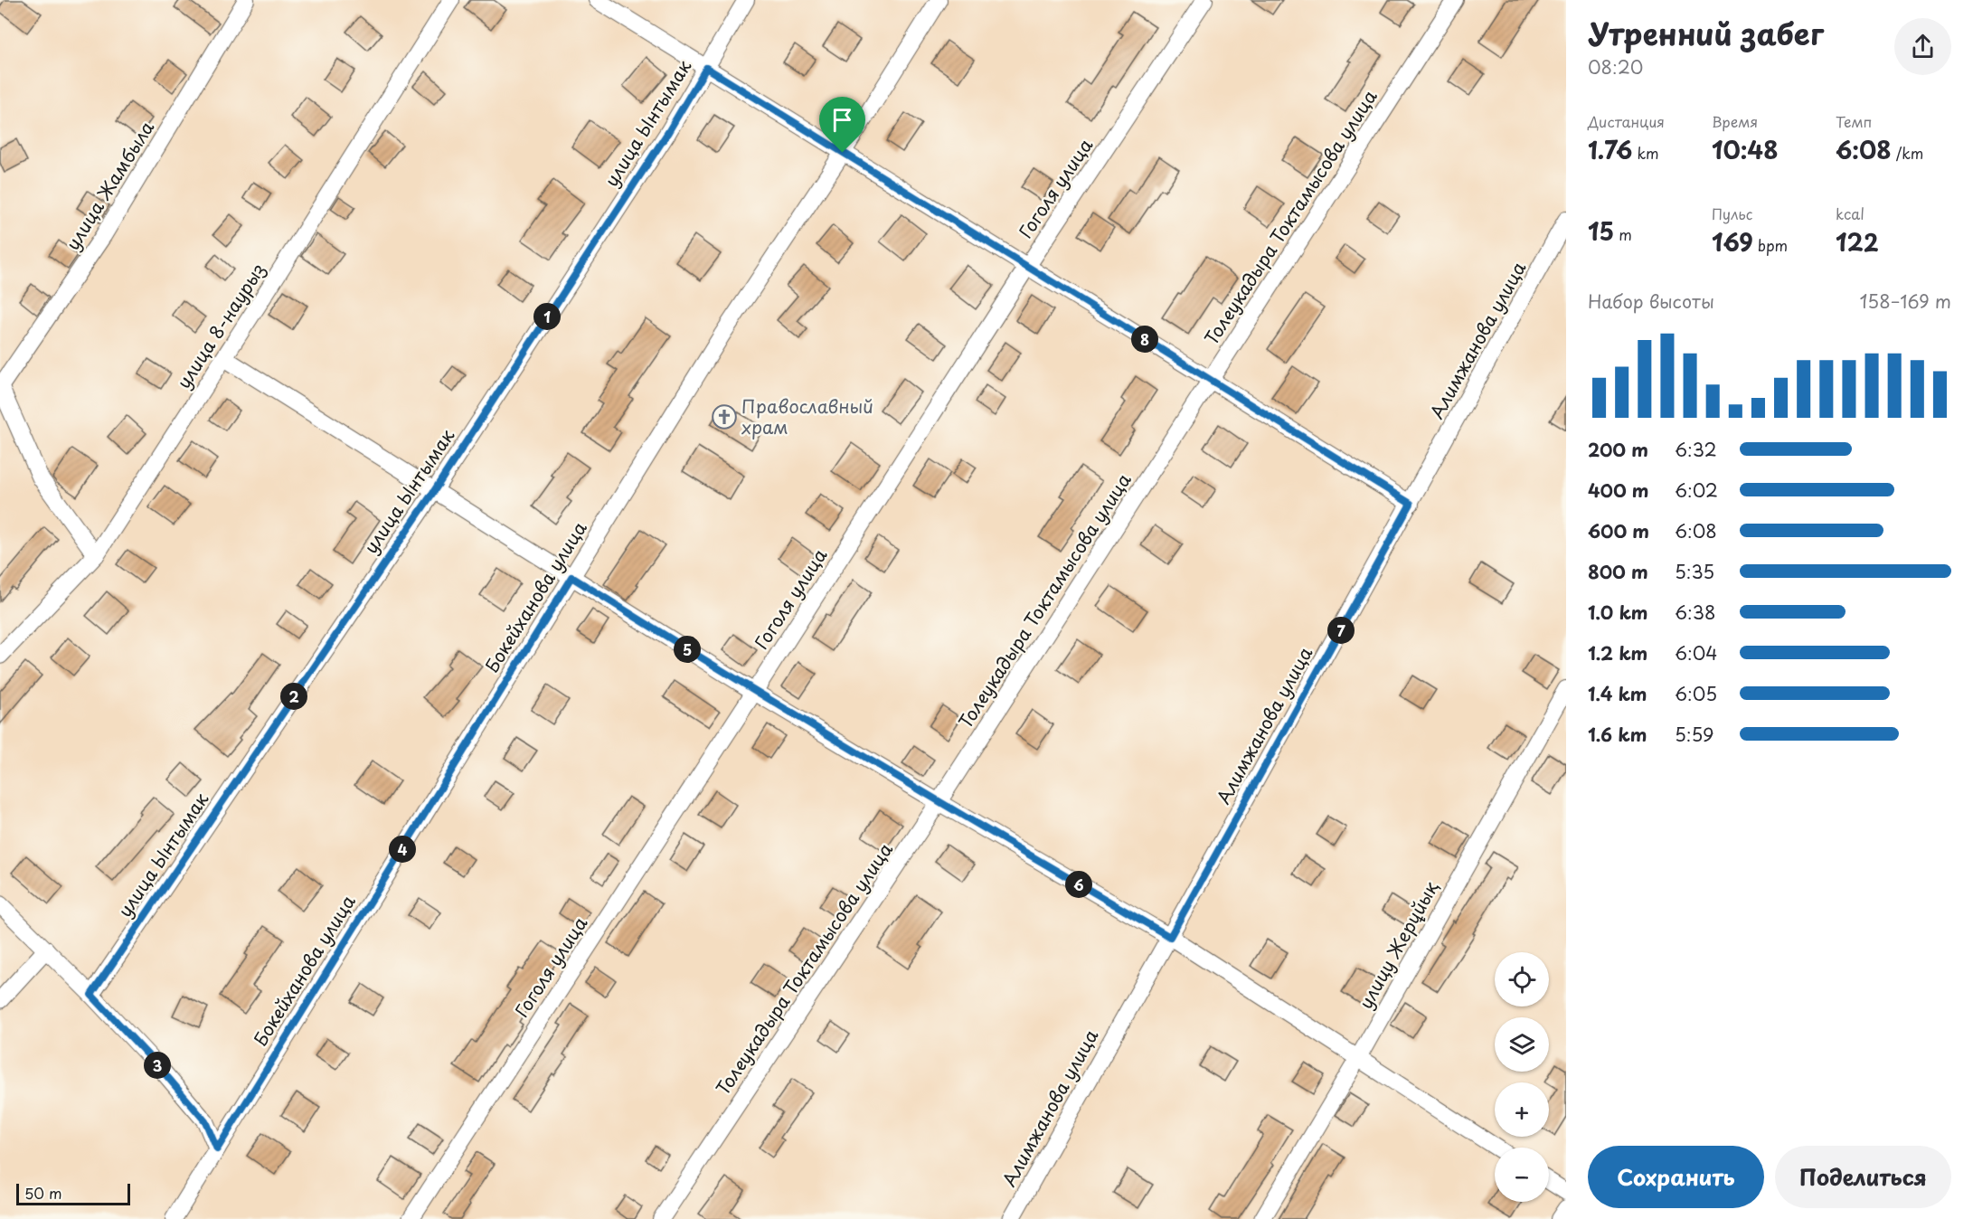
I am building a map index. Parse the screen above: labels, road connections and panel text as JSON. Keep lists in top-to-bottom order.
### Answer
{
  "streets": {
    "street": [
      "улица Ынтымак",
      "улица Жамбыла",
      "Гоголя улица",
      "Толеукадыра Токтамысова улица",
      "улица 8-наурыз",
      "Алимжанова улица",
      "Бокейханова улица",
      "улицу Жерұйық"
    ]
  },
  "places": {
    "church": ["Православный храм"]
  },
  "scale_bar": "50 m",
  "page": {
    "heading": ["Утренний забег", "08:20"],
    "stats": [
      ["Дистанция", "1.76 km"],
      ["Время", "10:48"],
      ["Темп", "6:08 /km"],
      ["15 m"],
      ["Пульс", "169 bpm"],
      ["kcal", "122"]
    ],
    "chart": ["Набор высоты", "158–169 m"],
    "pins": [
      "1",
      "8",
      "7",
      "5",
      "2",
      "4",
      "6",
      "3"
    ],
    "list": [
      {
        "name": "200 m",
        "note": "6:32"
      },
      {
        "name": "400 m",
        "note": "6:02"
      },
      {
        "name": "600 m",
        "note": "6:08"
      },
      {
        "name": "800 m",
        "note": "5:35"
      },
      {
        "name": "1.0 km",
        "note": "6:38"
      },
      {
        "name": "1.2 km",
        "note": "6:04"
      },
      {
        "name": "1.4 km",
        "note": "6:05"
      },
      {
        "name": "1.6 km",
        "note": "5:59"
      }
    ],
    "map_buttons": ["+", "−"],
    "buttons": ["Сохранить", "Поделиться"],
    "scale": "50 m"
  }
}
